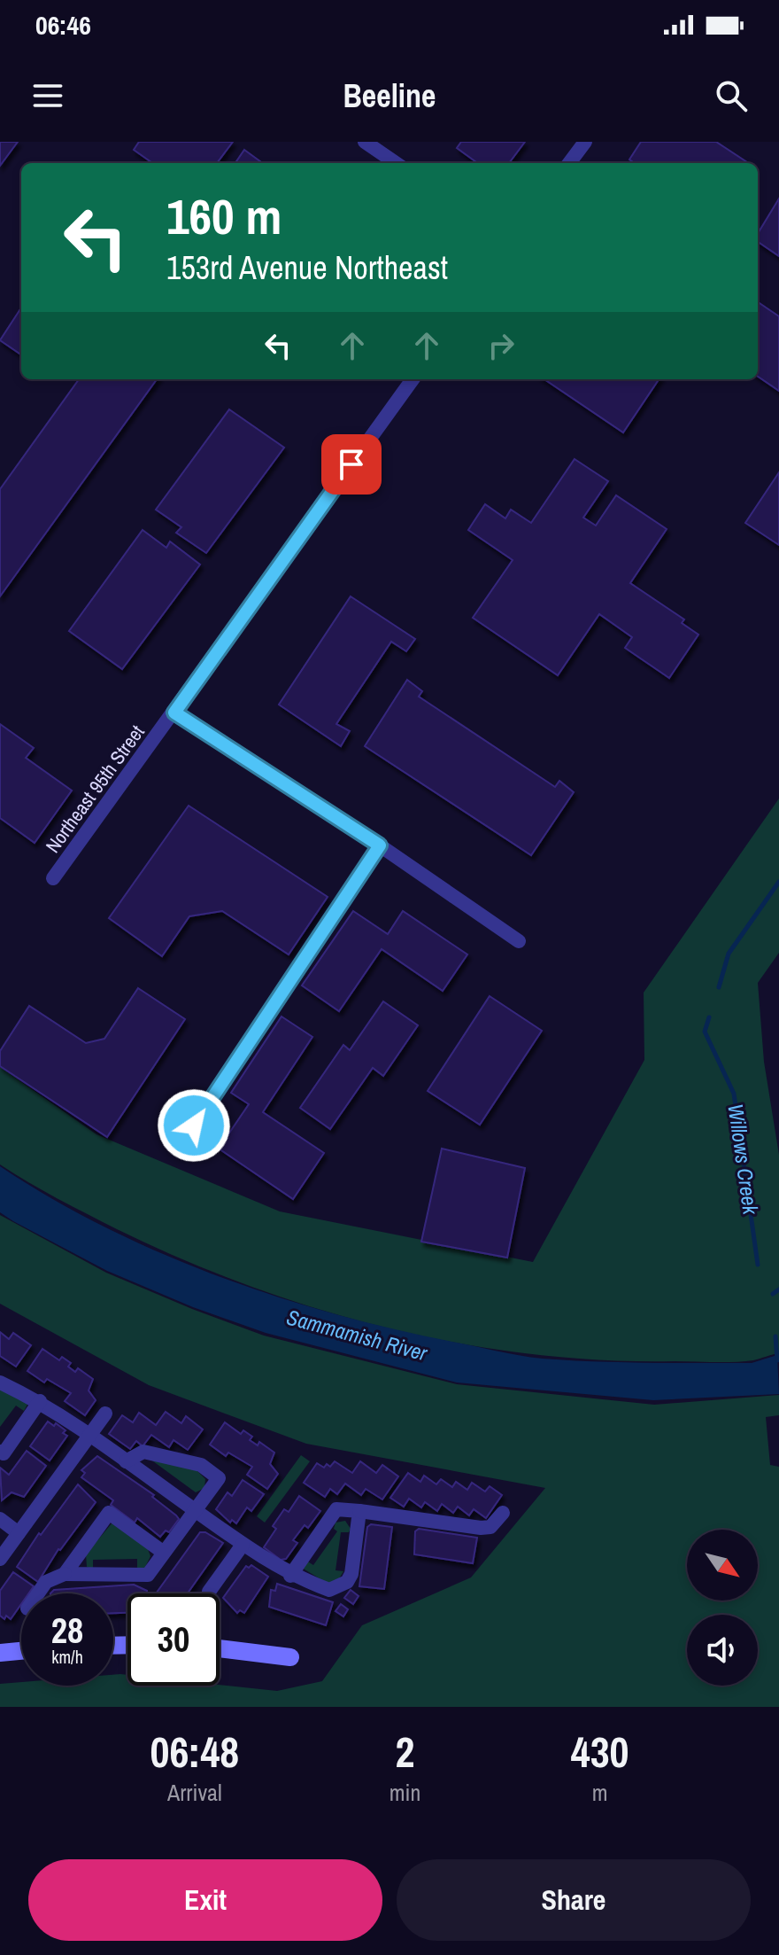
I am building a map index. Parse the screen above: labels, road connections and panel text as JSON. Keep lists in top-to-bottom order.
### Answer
{
  "streets": {
    "street": ["Northeast 95th Street"]
  },
  "water": ["Willows Creek", "Sammamish River"],
  "north": "bottom right",
  "page": {
    "status": "06:46",
    "header": "Beeline",
    "turn": ["160 m", "153rd Avenue Northeast"],
    "speed": "28 km/h",
    "limit": "30",
    "eta": [
      "06:48",
      "Arrival",
      "2",
      "min",
      "430",
      "m"
    ],
    "buttons": ["Exit", "Share"]
  }
}
